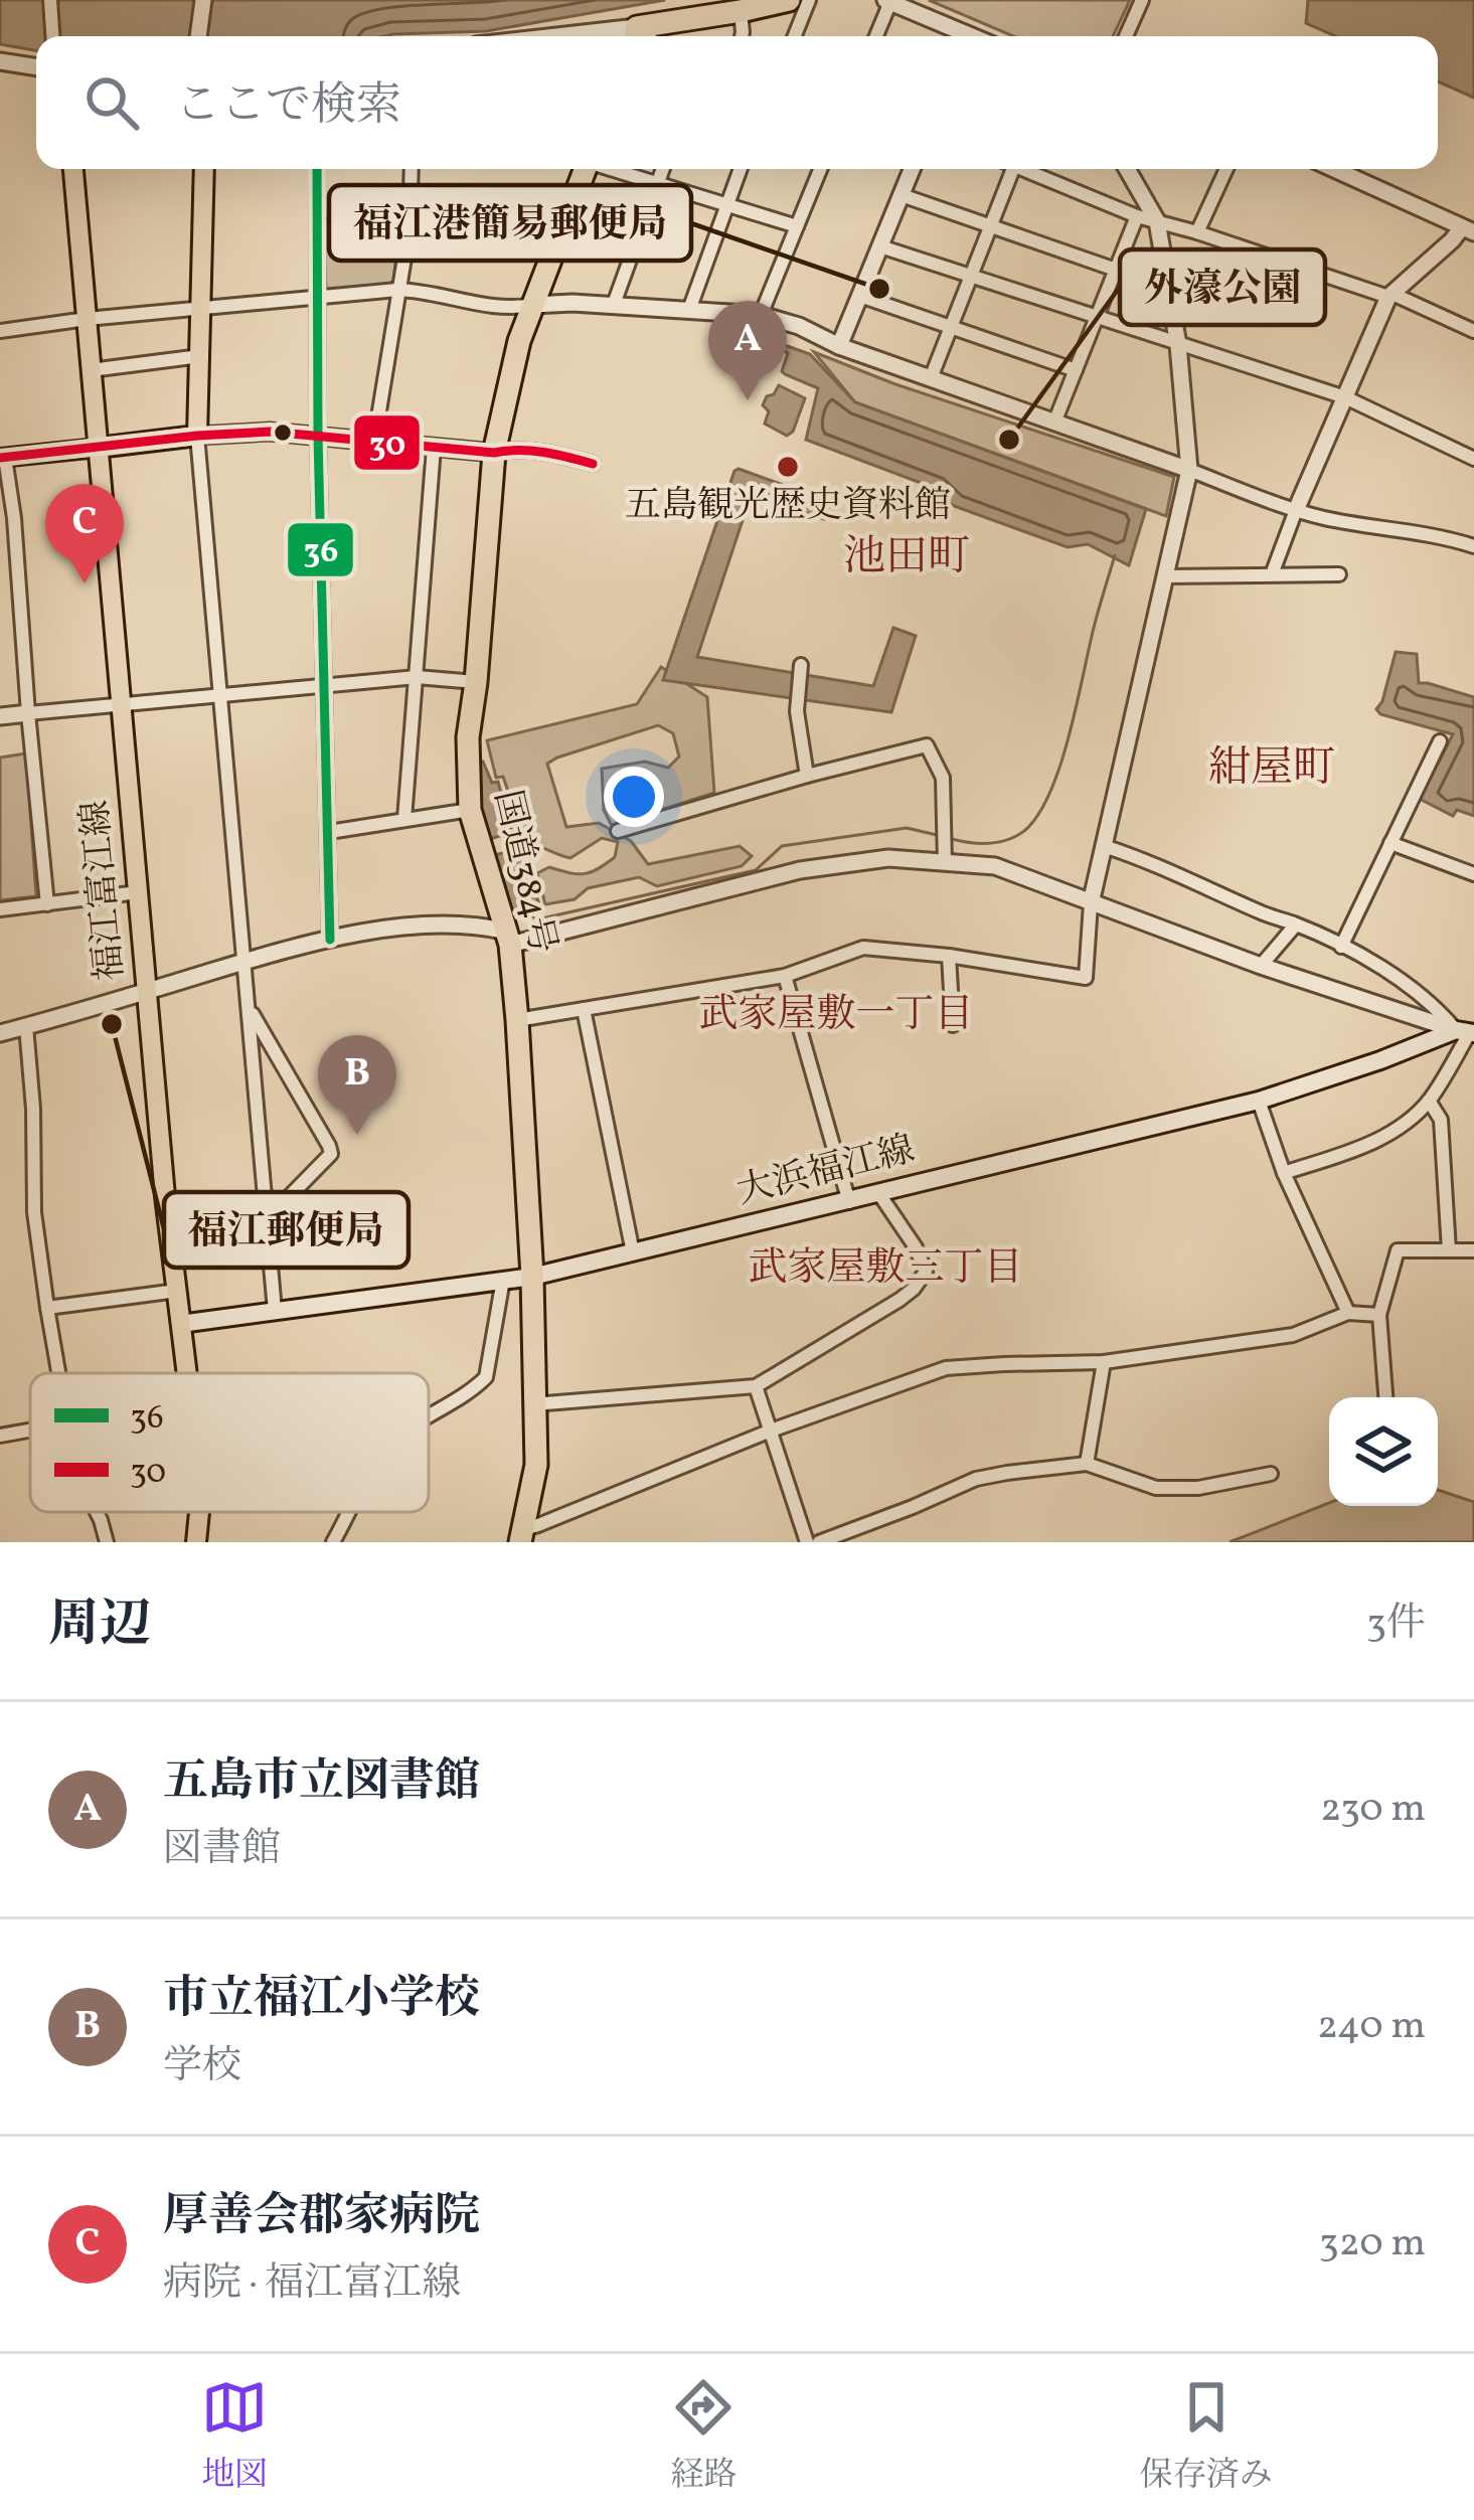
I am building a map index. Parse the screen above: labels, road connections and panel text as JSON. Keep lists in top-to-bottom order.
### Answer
{
  "streets": {
    "highway": ["国道384号"],
    "main road": ["福江富江線", "大浜福江線"]
  },
  "crossings": [
    ["国道384号", "大浜福江線"],
    ["福江富江線", "大浜福江線"]
  ],
  "districts": [
    "池田町",
    "紺屋町",
    "武家屋敷一丁目",
    "武家屋敷三丁目"
  ],
  "places": [
    "福江港簡易郵便局",
    "外濠公園",
    "五島観光歴史資料館",
    "福江郵便局"
  ],
  "lines": ["transit line 36", "transit line 30"],
  "legend": ["36", "30"],
  "page": {
    "search": "ここで検索",
    "pins": ["A", "C", "B"],
    "heading": ["周辺", "3件"],
    "list": [
      {
        "mark": "A",
        "name": "五島市立図書館",
        "note": "図書館",
        "value": "230 m"
      },
      {
        "mark": "B",
        "name": "市立福江小学校",
        "note": "学校",
        "value": "240 m"
      },
      {
        "mark": "C",
        "name": "厚善会郡家病院",
        "note": "病院 · 福江富江線",
        "value": "320 m"
      }
    ],
    "nav": ["地図", "経路", "保存済み"]
  }
}
